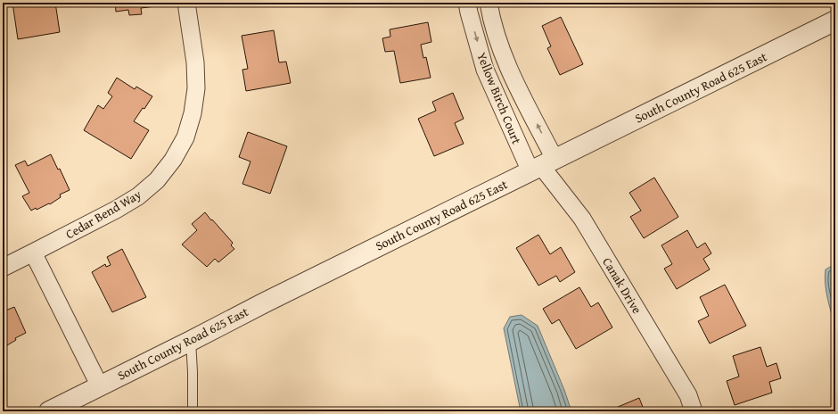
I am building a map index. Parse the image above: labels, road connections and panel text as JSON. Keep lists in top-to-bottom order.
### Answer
{
  "streets": {
    "street": [
      "South County Road 625 East",
      "Yellow Birch Court",
      "Cedar Bend Way",
      "Canak Drive"
    ]
  },
  "crossings": [
    ["South County Road 625 East", "Yellow Birch Court"],
    ["South County Road 625 East", "Canak Drive"],
    ["Yellow Birch Court", "Canak Drive"]
  ]
}
